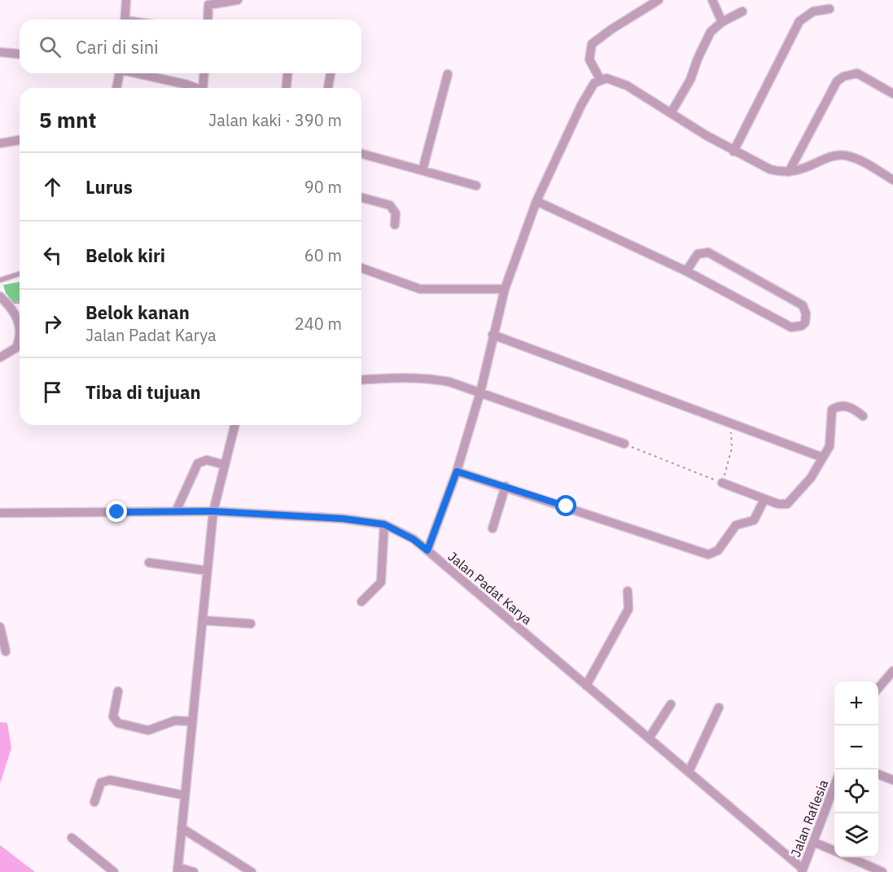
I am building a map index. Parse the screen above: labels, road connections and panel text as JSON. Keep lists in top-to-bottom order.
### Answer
{
  "streets": {
    "street": ["Jalan Padat Karya", "Jalan Raflesia"]
  },
  "crossings": [
    ["Jalan Padat Karya", "Jalan Raflesia"]
  ],
  "page": {
    "search": "Cari di sini",
    "heading": ["5 mnt", "Jalan kaki · 390 m"],
    "list": [
      ["Lurus", "90 m"],
      ["Belok kiri", "60 m"],
      ["Belok kanan", "Jalan Padat Karya", "240 m"],
      "Tiba di tujuan"
    ],
    "map_buttons": ["+", "−"]
  }
}
